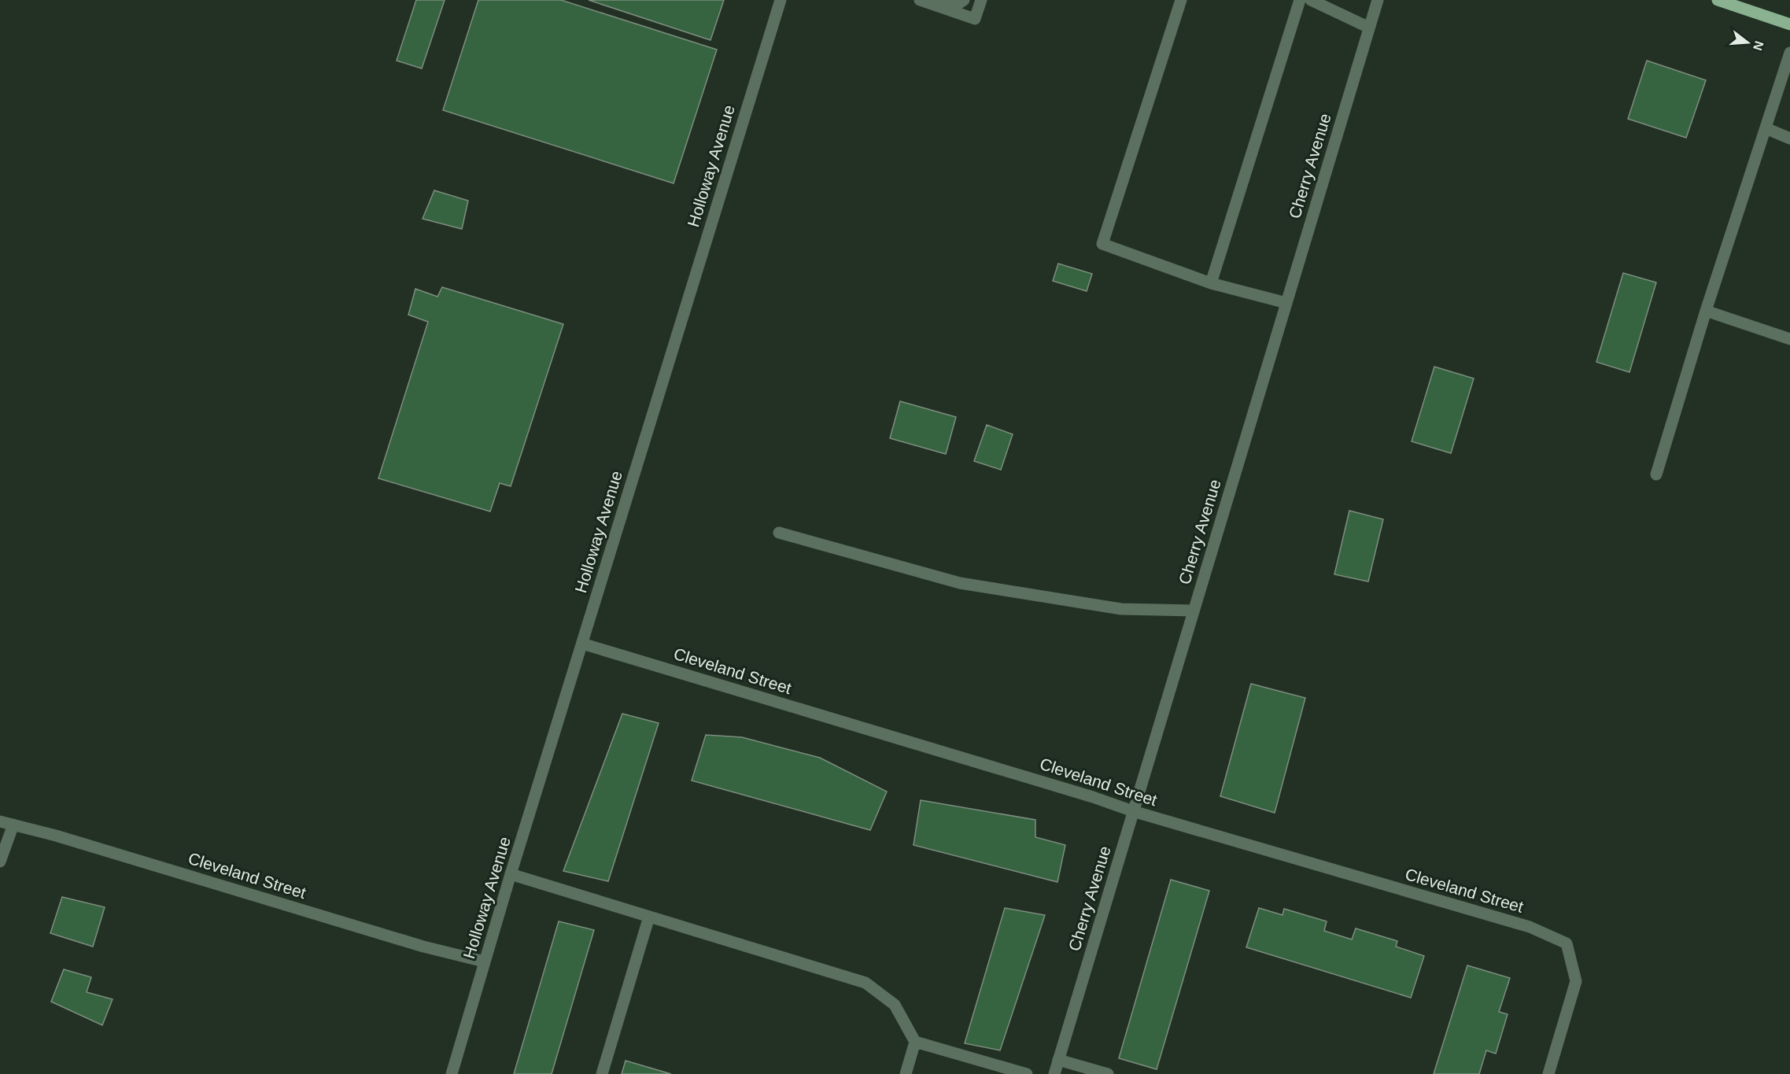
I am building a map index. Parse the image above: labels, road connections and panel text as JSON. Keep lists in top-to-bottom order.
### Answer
{
  "streets": {
    "street": ["Holloway Avenue", "Cherry Avenue", "Cleveland Street"]
  },
  "crossings": [
    ["Holloway Avenue", "Cleveland Street"],
    ["Cherry Avenue", "Cleveland Street"]
  ],
  "north": "right"
}
